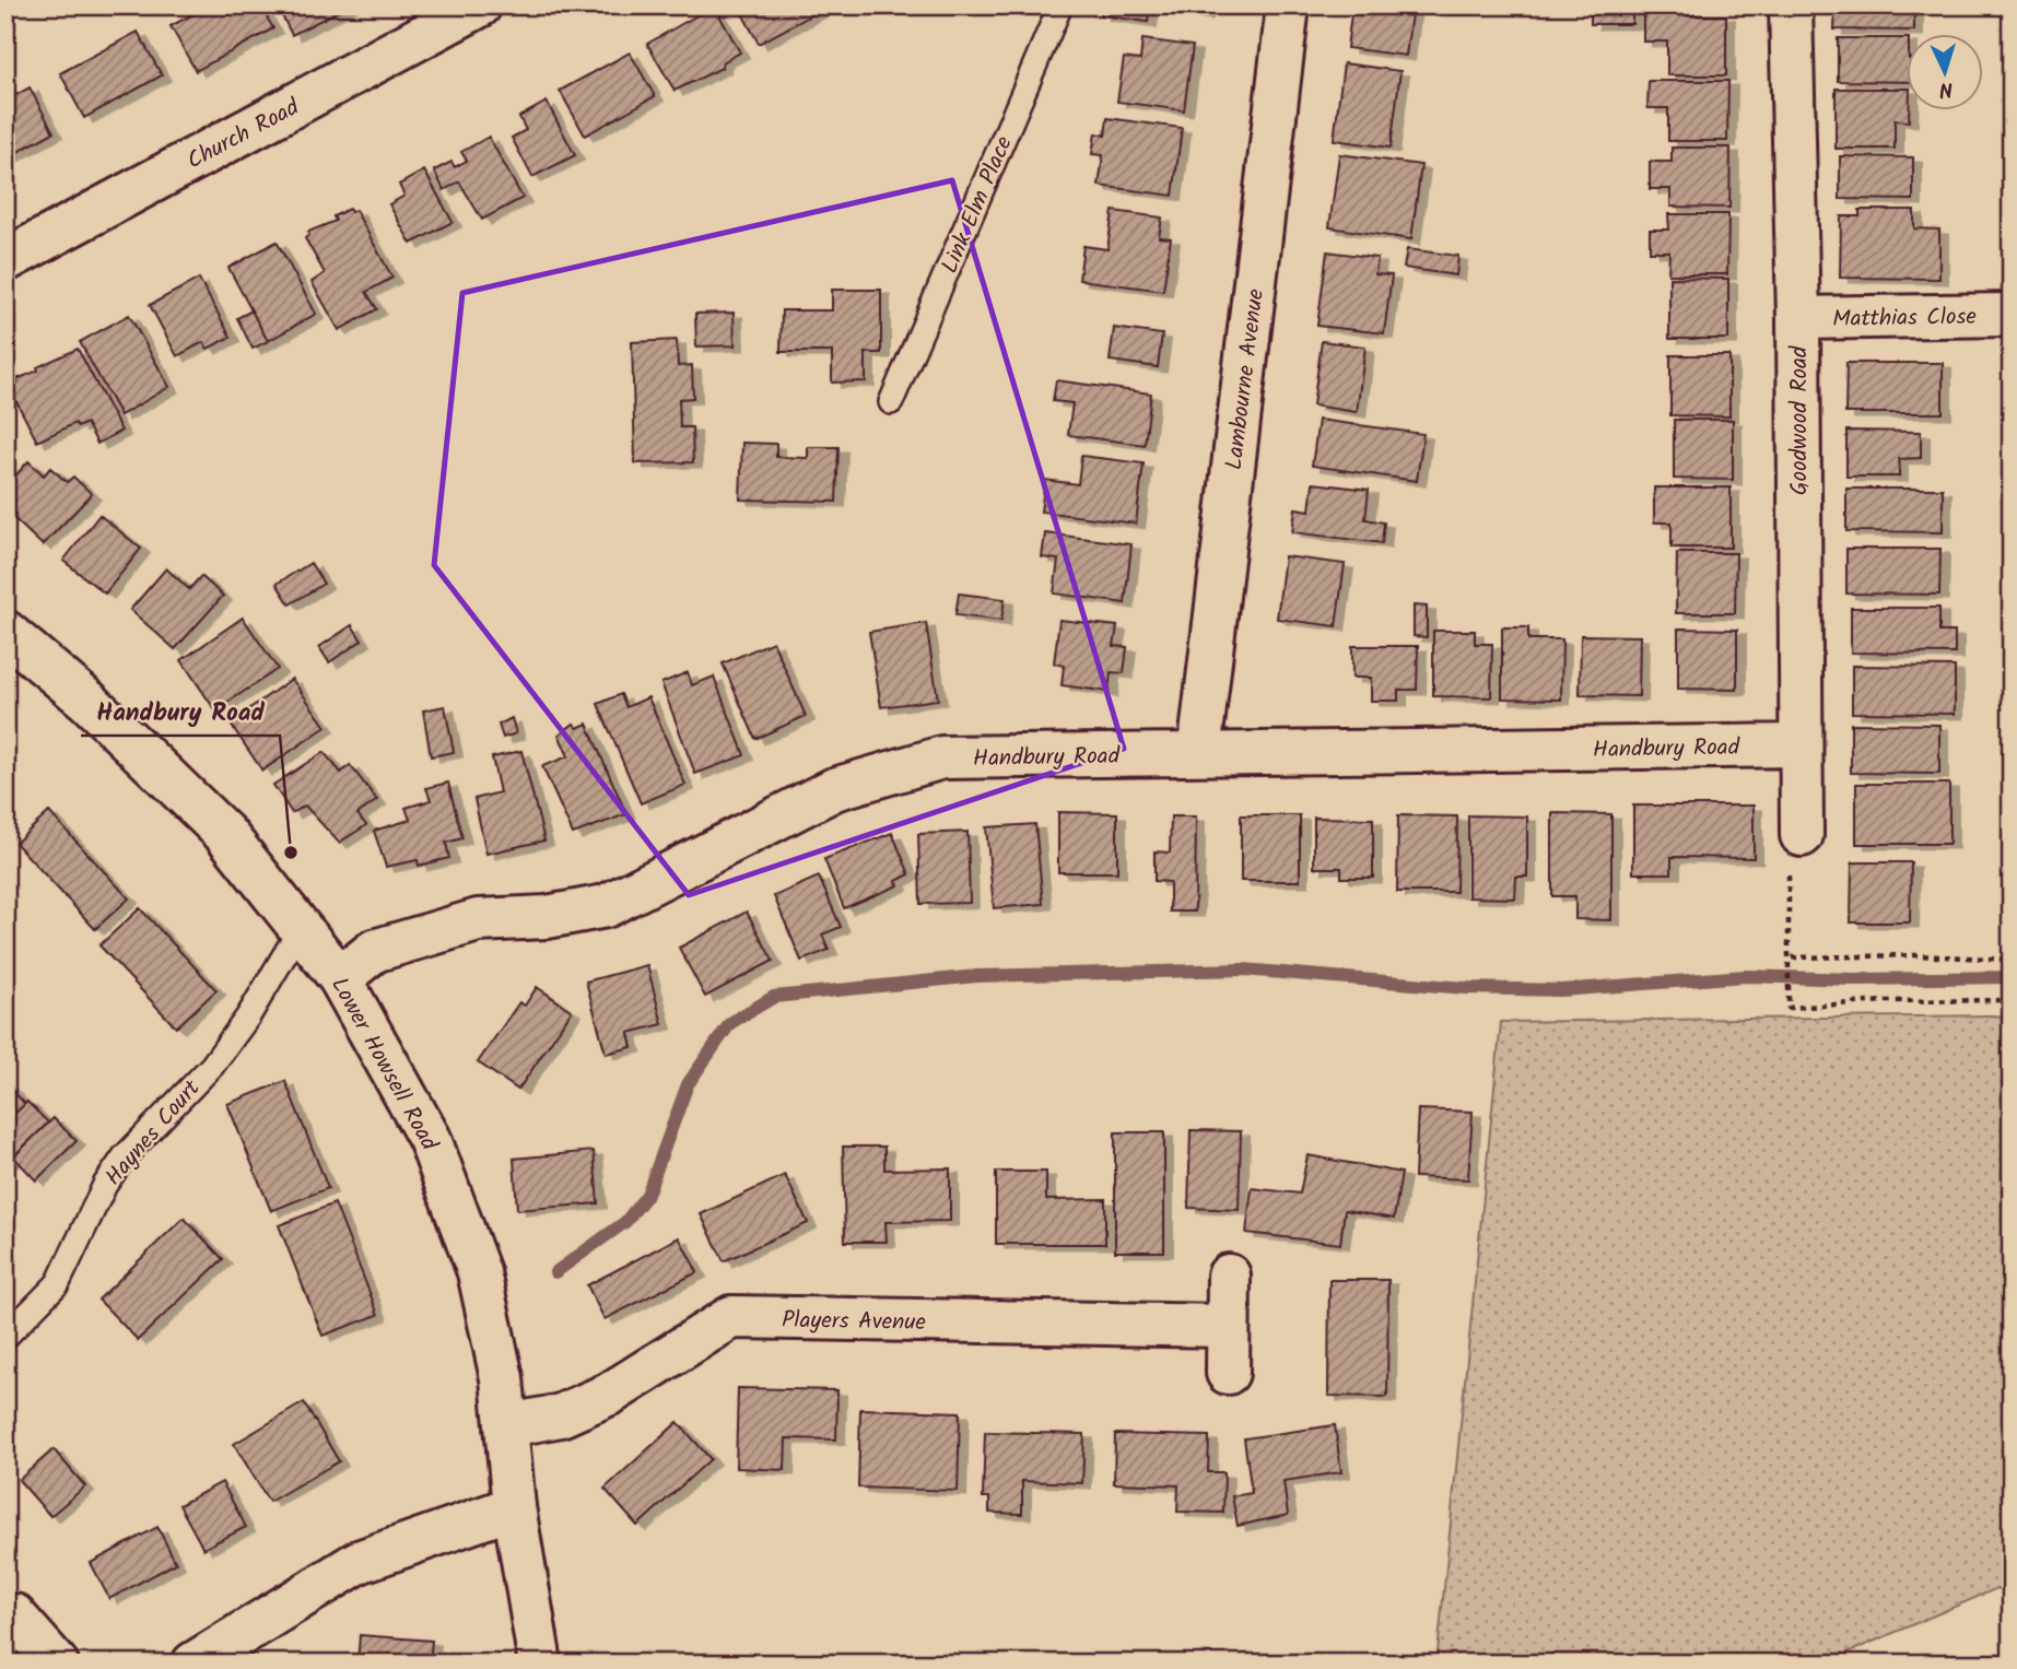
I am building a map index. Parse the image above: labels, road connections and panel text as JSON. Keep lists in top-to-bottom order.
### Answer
{
  "streets": {
    "street": [
      "Church Road",
      "Matthias Close",
      "Lambourne Avenue",
      "Goodwood Road",
      "Handbury Road",
      "Lower Howsell Road",
      "Players Avenue"
    ],
    "lane": ["Link Elm Place", "Haynes Court"]
  },
  "crossings": [
    ["Matthias Close", "Goodwood Road"],
    ["Lambourne Avenue", "Handbury Road"],
    ["Goodwood Road", "Handbury Road"],
    ["Handbury Road", "Lower Howsell Road"],
    ["Lower Howsell Road", "Haynes Court"],
    ["Lower Howsell Road", "Players Avenue"]
  ],
  "places": ["Handbury Road"],
  "north": "bottom"
}
